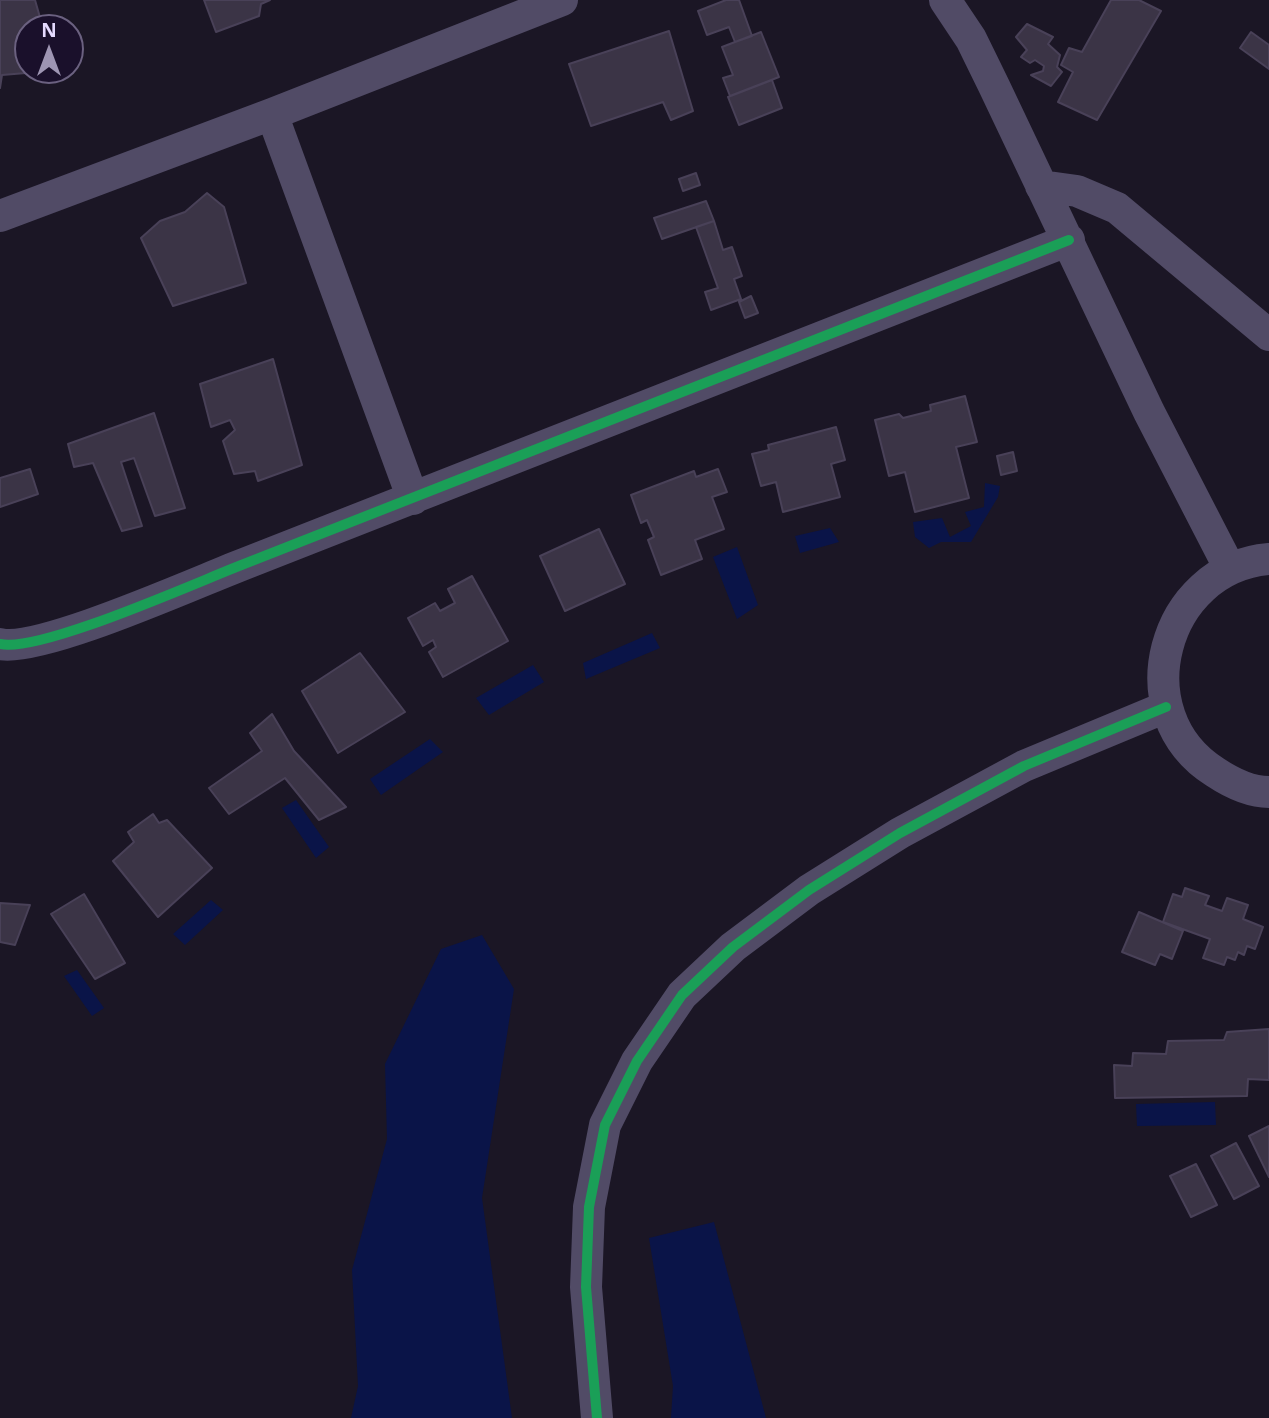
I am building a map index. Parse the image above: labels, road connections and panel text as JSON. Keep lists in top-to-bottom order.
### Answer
{
  "north": "top"
}
